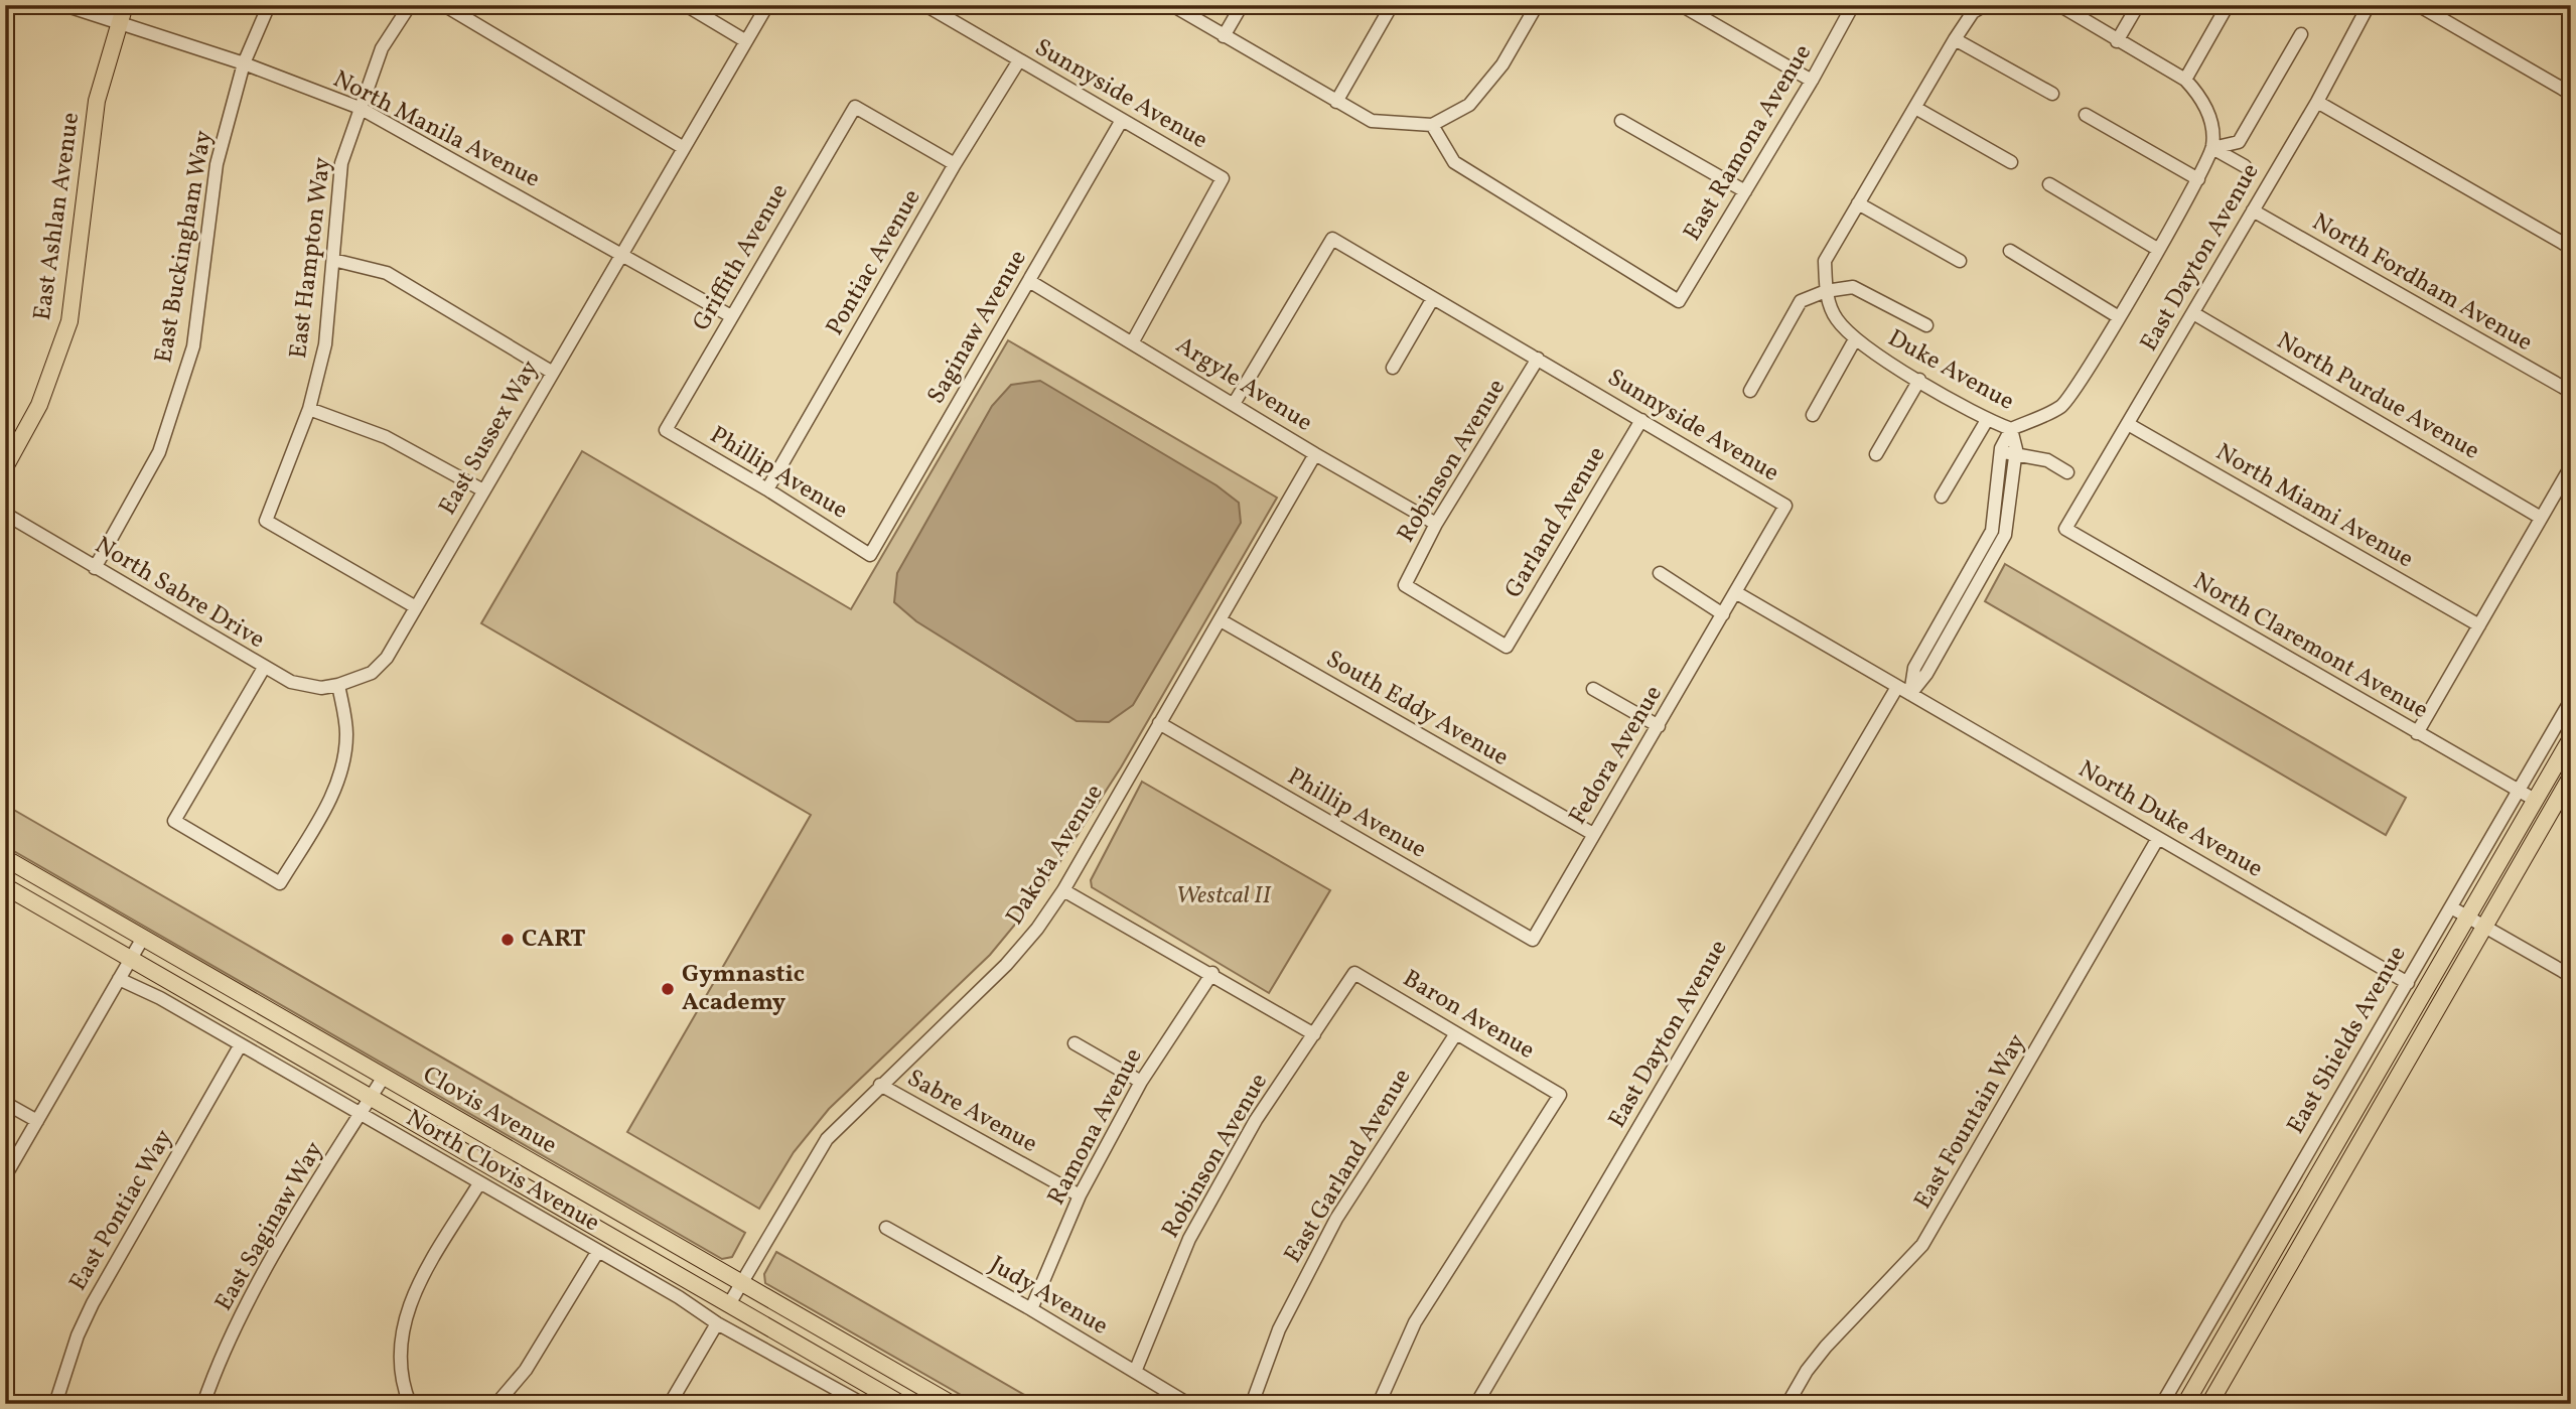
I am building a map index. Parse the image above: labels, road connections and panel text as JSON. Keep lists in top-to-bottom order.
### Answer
{
  "streets": {
    "main road": ["East Ashlan Avenue", "East Shields Avenue", "Clovis Avenue"],
    "street": [
      "Sunnyside Avenue",
      "North Manila Avenue",
      "East Ramona Avenue",
      "East Buckingham Way",
      "East Hampton Way",
      "Griffith Avenue",
      "East Dayton Avenue",
      "Pontiac Avenue",
      "North Fordham Avenue",
      "Saginaw Avenue",
      "Duke Avenue",
      "Argyle Avenue",
      "North Purdue Avenue",
      "East Sussex Way",
      "Robinson Avenue",
      "Phillip Avenue",
      "North Miami Avenue",
      "Garland Avenue",
      "North Sabre Drive",
      "North Claremont Avenue",
      "South Eddy Avenue",
      "Fedora Avenue",
      "North Duke Avenue",
      "Dakota Avenue",
      "Baron Avenue",
      "Sabre Avenue",
      "East Fountain Way",
      "Ramona Avenue",
      "East Garland Avenue",
      "North Clovis Avenue",
      "East Pontiac Way",
      "East Saginaw Way",
      "Judy Avenue"
    ]
  },
  "crossings": [
    ["Sunnyside Avenue", "Pontiac Avenue"],
    ["Sunnyside Avenue", "Saginaw Avenue"],
    ["Sunnyside Avenue", "Argyle Avenue"],
    ["Sunnyside Avenue", "Robinson Avenue"],
    ["Sunnyside Avenue", "Garland Avenue"],
    ["Sunnyside Avenue", "Fedora Avenue"],
    ["North Manila Avenue", "East Ashlan Avenue"],
    ["North Manila Avenue", "East Buckingham Way"],
    ["North Manila Avenue", "East Hampton Way"],
    ["North Manila Avenue", "Griffith Avenue"],
    ["North Manila Avenue", "East Sussex Way"],
    ["East Buckingham Way", "North Sabre Drive"],
    ["East Hampton Way", "East Sussex Way"],
    ["Griffith Avenue", "Pontiac Avenue"],
    ["Griffith Avenue", "Phillip Avenue"],
    ["East Dayton Avenue", "North Fordham Avenue"],
    ["East Dayton Avenue", "North Purdue Avenue"],
    ["East Dayton Avenue", "North Miami Avenue"],
    ["East Dayton Avenue", "North Claremont Avenue"],
    ["East Dayton Avenue", "North Duke Avenue"],
    ["Pontiac Avenue", "Phillip Avenue"],
    ["Saginaw Avenue", "Argyle Avenue"],
    ["Saginaw Avenue", "Phillip Avenue"],
    ["Argyle Avenue", "Robinson Avenue"],
    ["Argyle Avenue", "Dakota Avenue"],
    ["East Sussex Way", "North Sabre Drive"],
    ["Robinson Avenue", "Garland Avenue"],
    ["Robinson Avenue", "Baron Avenue"],
    ["Robinson Avenue", "Judy Avenue"],
    ["Phillip Avenue", "Fedora Avenue"],
    ["Phillip Avenue", "Dakota Avenue"],
    ["North Claremont Avenue", "East Shields Avenue"],
    ["South Eddy Avenue", "Fedora Avenue"],
    ["South Eddy Avenue", "Dakota Avenue"],
    ["North Duke Avenue", "East Shields Avenue"],
    ["North Duke Avenue", "East Fountain Way"],
    ["Dakota Avenue", "Clovis Avenue"],
    ["Dakota Avenue", "Sabre Avenue"],
    ["Baron Avenue", "East Garland Avenue"],
    ["Clovis Avenue", "East Saginaw Way"],
    ["Sabre Avenue", "Ramona Avenue"],
    ["Ramona Avenue", "Judy Avenue"],
    ["North Clovis Avenue", "East Pontiac Way"],
    ["North Clovis Avenue", "East Saginaw Way"]
  ],
  "parks": ["Westcal II"],
  "places": ["CART", "Gymnastic Academy"]
}
